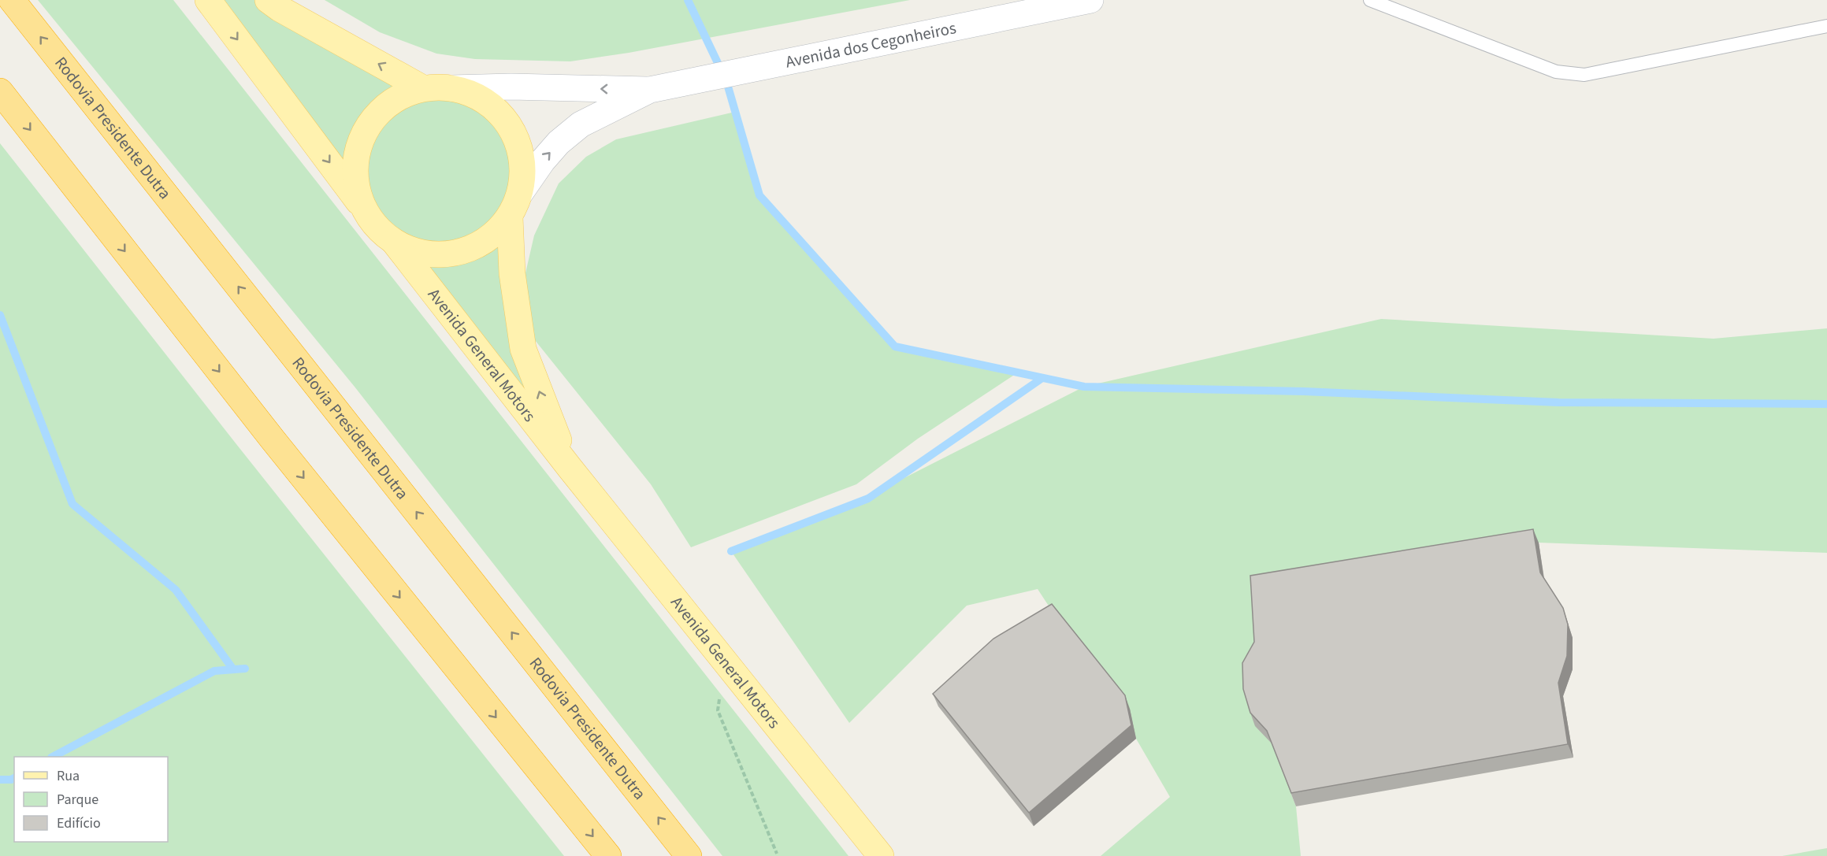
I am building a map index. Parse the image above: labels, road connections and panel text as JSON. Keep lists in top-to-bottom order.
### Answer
{
  "streets": {
    "highway": ["Rodovia Presidente Dutra"],
    "main road": ["Avenida dos Cegonheiros", "Avenida General Motors"]
  },
  "crossings": [
    ["Avenida dos Cegonheiros", "Avenida General Motors"]
  ],
  "legend": ["Rua", "Parque", "Edifício"]
}
